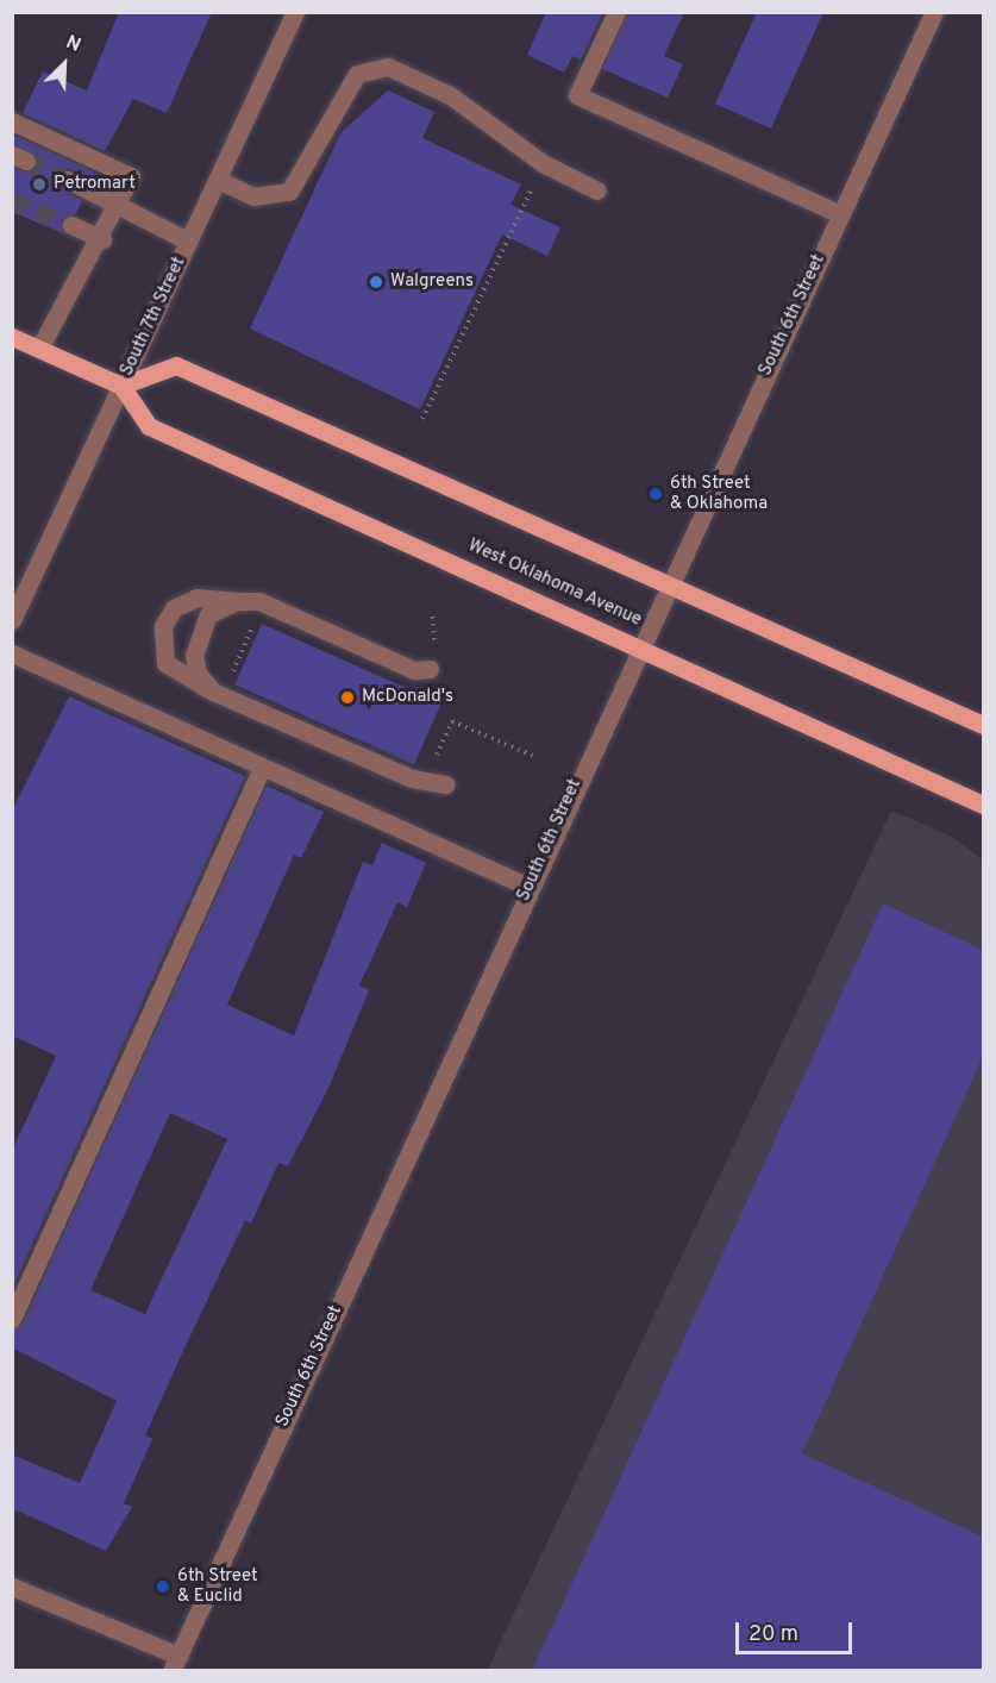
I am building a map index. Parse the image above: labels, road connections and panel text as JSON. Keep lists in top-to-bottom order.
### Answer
{
  "streets": {
    "main road": ["West Oklahoma Avenue"],
    "street": ["South 6th Street", "South 7th Street"]
  },
  "crossings": [
    ["South 6th Street", "West Oklahoma Avenue"],
    ["South 7th Street", "West Oklahoma Avenue"]
  ],
  "places": [
    "Petromart",
    "Walgreens",
    "6th Street & Oklahoma",
    "McDonald's",
    "6th Street & Euclid"
  ],
  "scale_bar": "20 m",
  "north": "top right"
}
